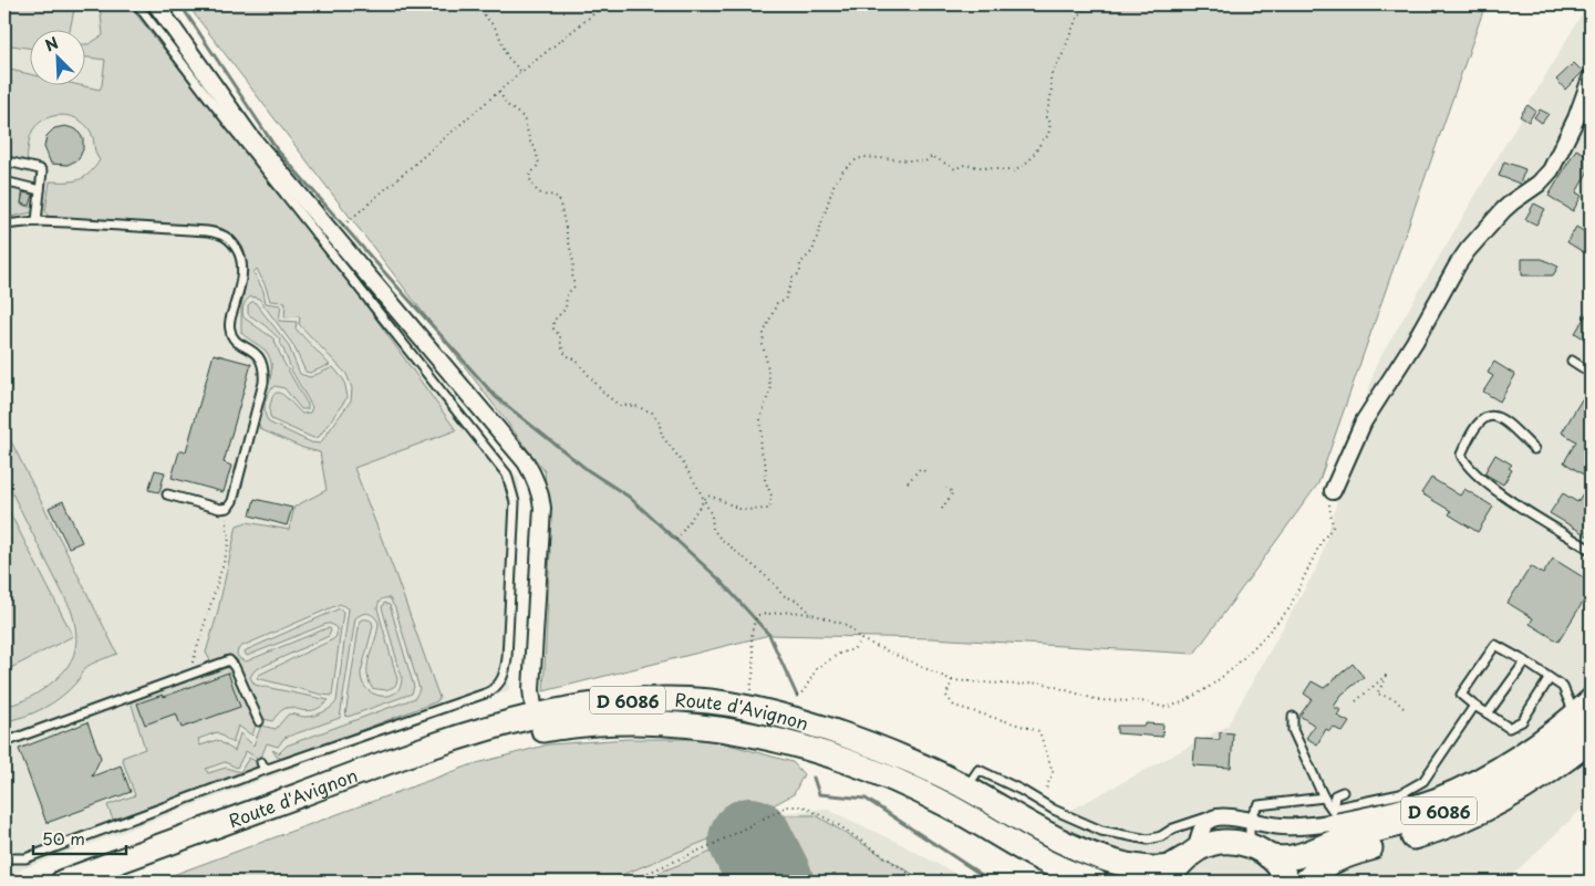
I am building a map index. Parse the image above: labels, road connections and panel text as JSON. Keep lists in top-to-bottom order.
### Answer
{
  "streets": {
    "main road": ["D 6086", "Route d'Avignon"]
  },
  "crossings": [
    ["D 6086", "Route d'Avignon"]
  ],
  "scale_bar": "50 m",
  "north": "top left"
}
